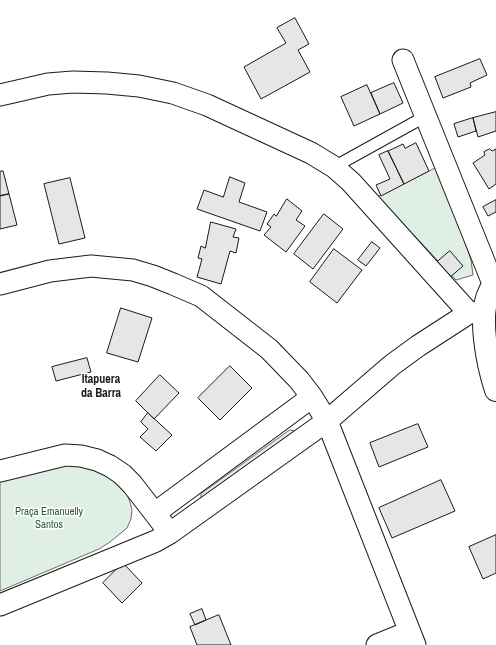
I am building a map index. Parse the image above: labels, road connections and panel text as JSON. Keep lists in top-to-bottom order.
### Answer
{
  "districts": ["Itapuera da Barra"],
  "parks": ["Praça Emanuelly Santos"]
}
